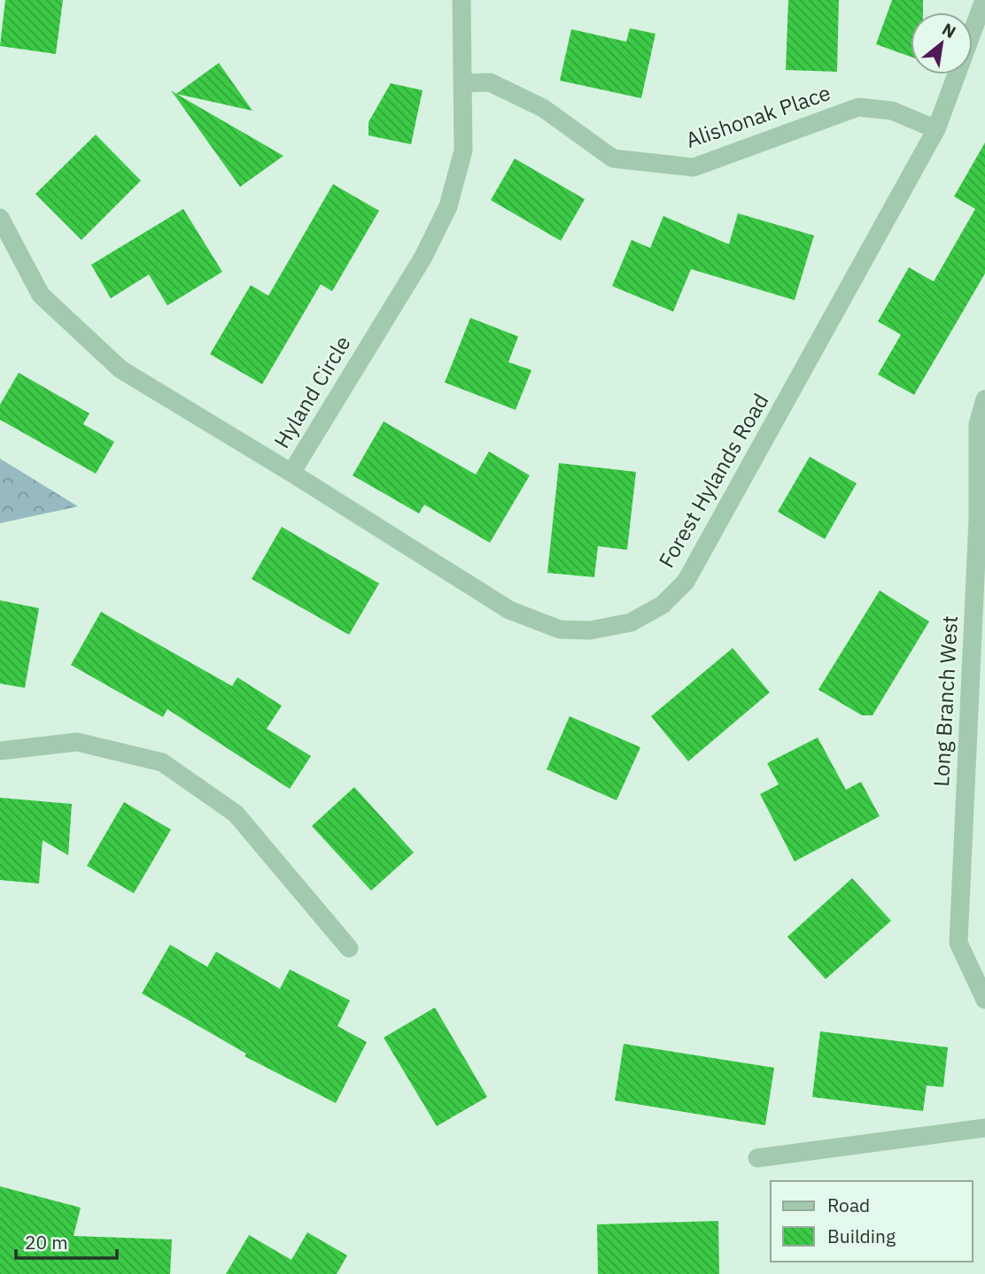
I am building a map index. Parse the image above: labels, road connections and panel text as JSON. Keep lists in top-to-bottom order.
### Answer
{
  "streets": {
    "street": [
      "Alishonak Place",
      "Hyland Circle",
      "Forest Hylands Road",
      "Long Branch West"
    ]
  },
  "crossings": [
    ["Alishonak Place", "Hyland Circle"],
    ["Alishonak Place", "Forest Hylands Road"],
    ["Hyland Circle", "Forest Hylands Road"]
  ],
  "legend": ["Road", "Building"],
  "scale_bar": "20 m",
  "north": "top right"
}
